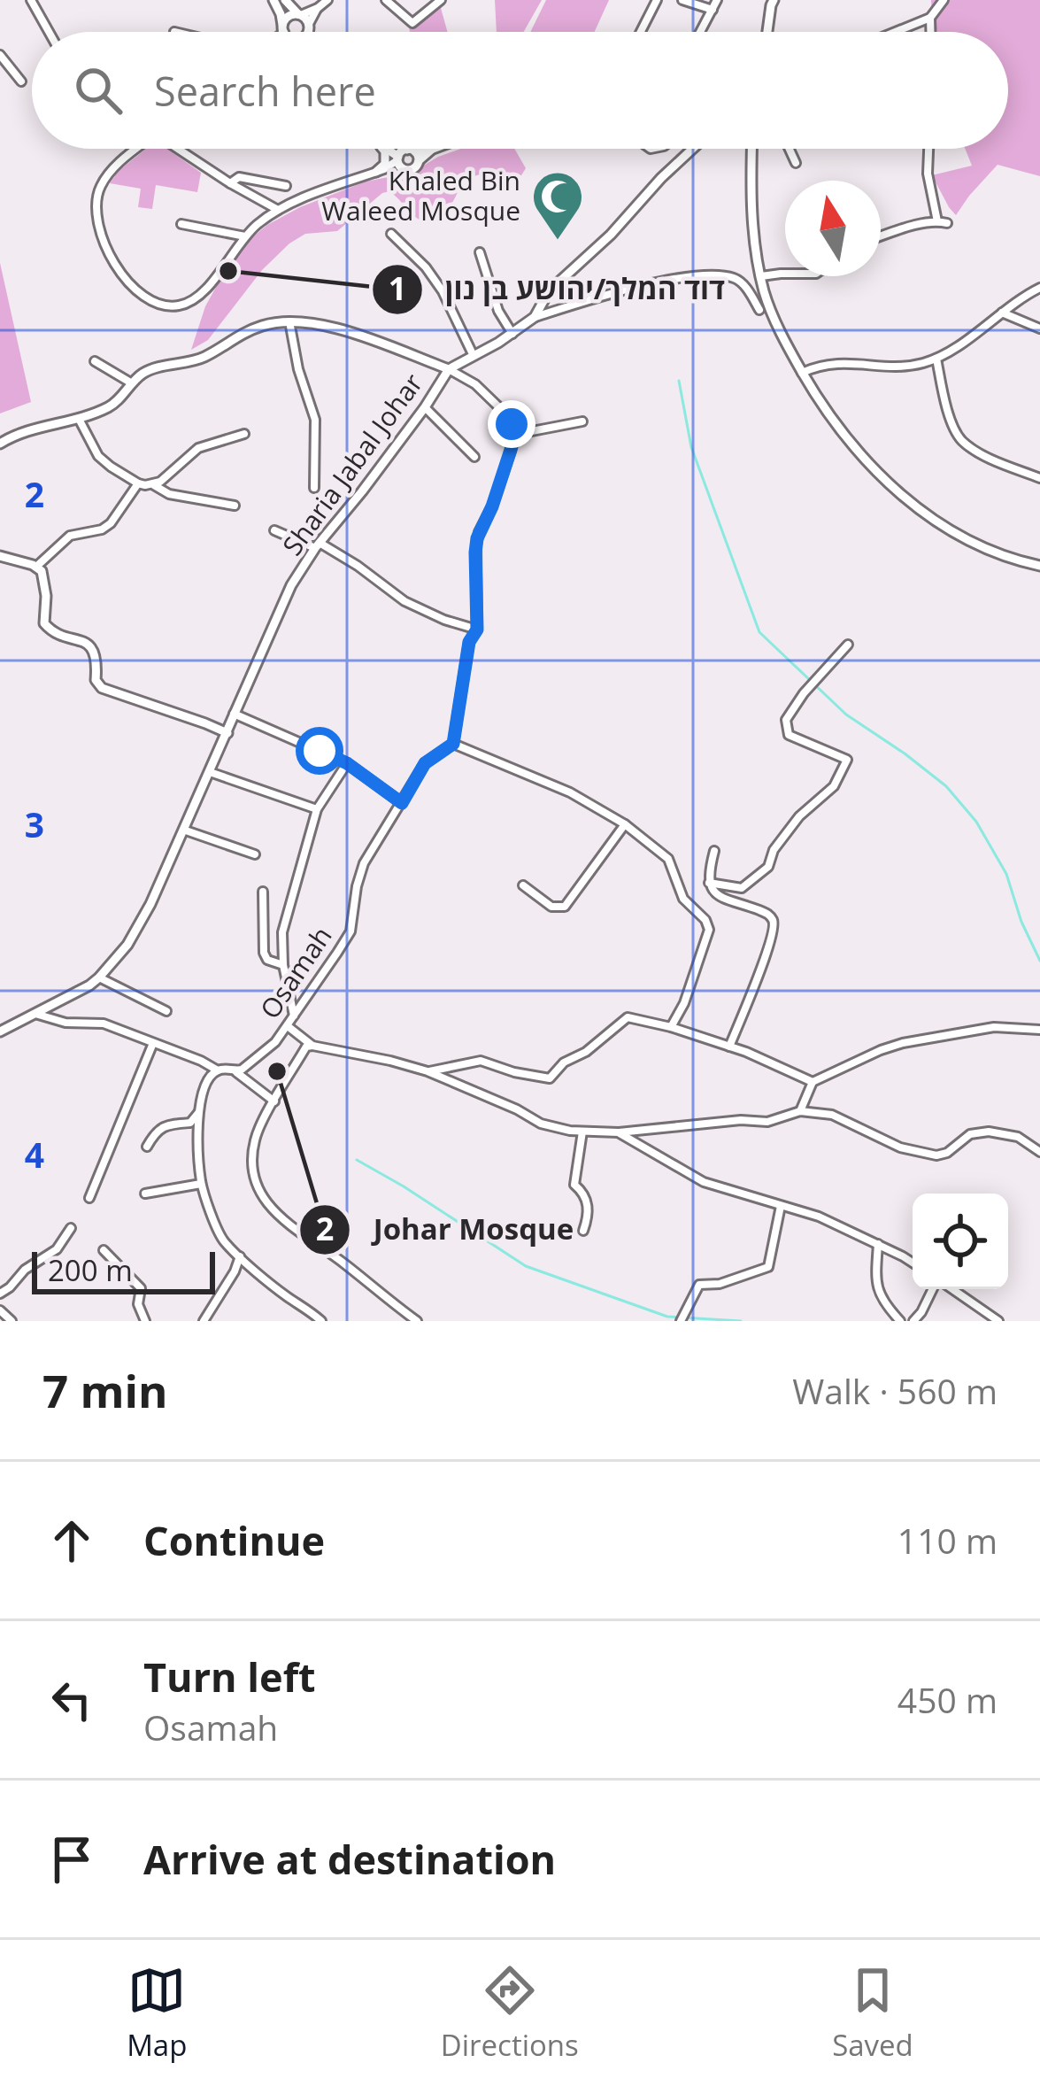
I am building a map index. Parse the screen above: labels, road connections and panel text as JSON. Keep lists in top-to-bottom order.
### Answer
{
  "streets": {
    "street": ["Sharia Jabal Johar", "Osamah"]
  },
  "places": {
    "mosque": ["Khaled Bin Waleed Mosque"],
    "other": ["דוד המלך/יהושע בן נון", "Johar Mosque"]
  },
  "scale_bar": "200 m",
  "north": "top",
  "page": {
    "search": "Search here",
    "scale": "200 m",
    "heading": ["7 min", "Walk · 560 m"],
    "list": [
      ["Continue", "110 m"],
      ["Turn left", "Osamah", "450 m"],
      "Arrive at destination"
    ],
    "nav": ["Map", "Directions", "Saved"]
  },
  "grid": {
    "rows": ["2", "3", "4"]
  }
}
